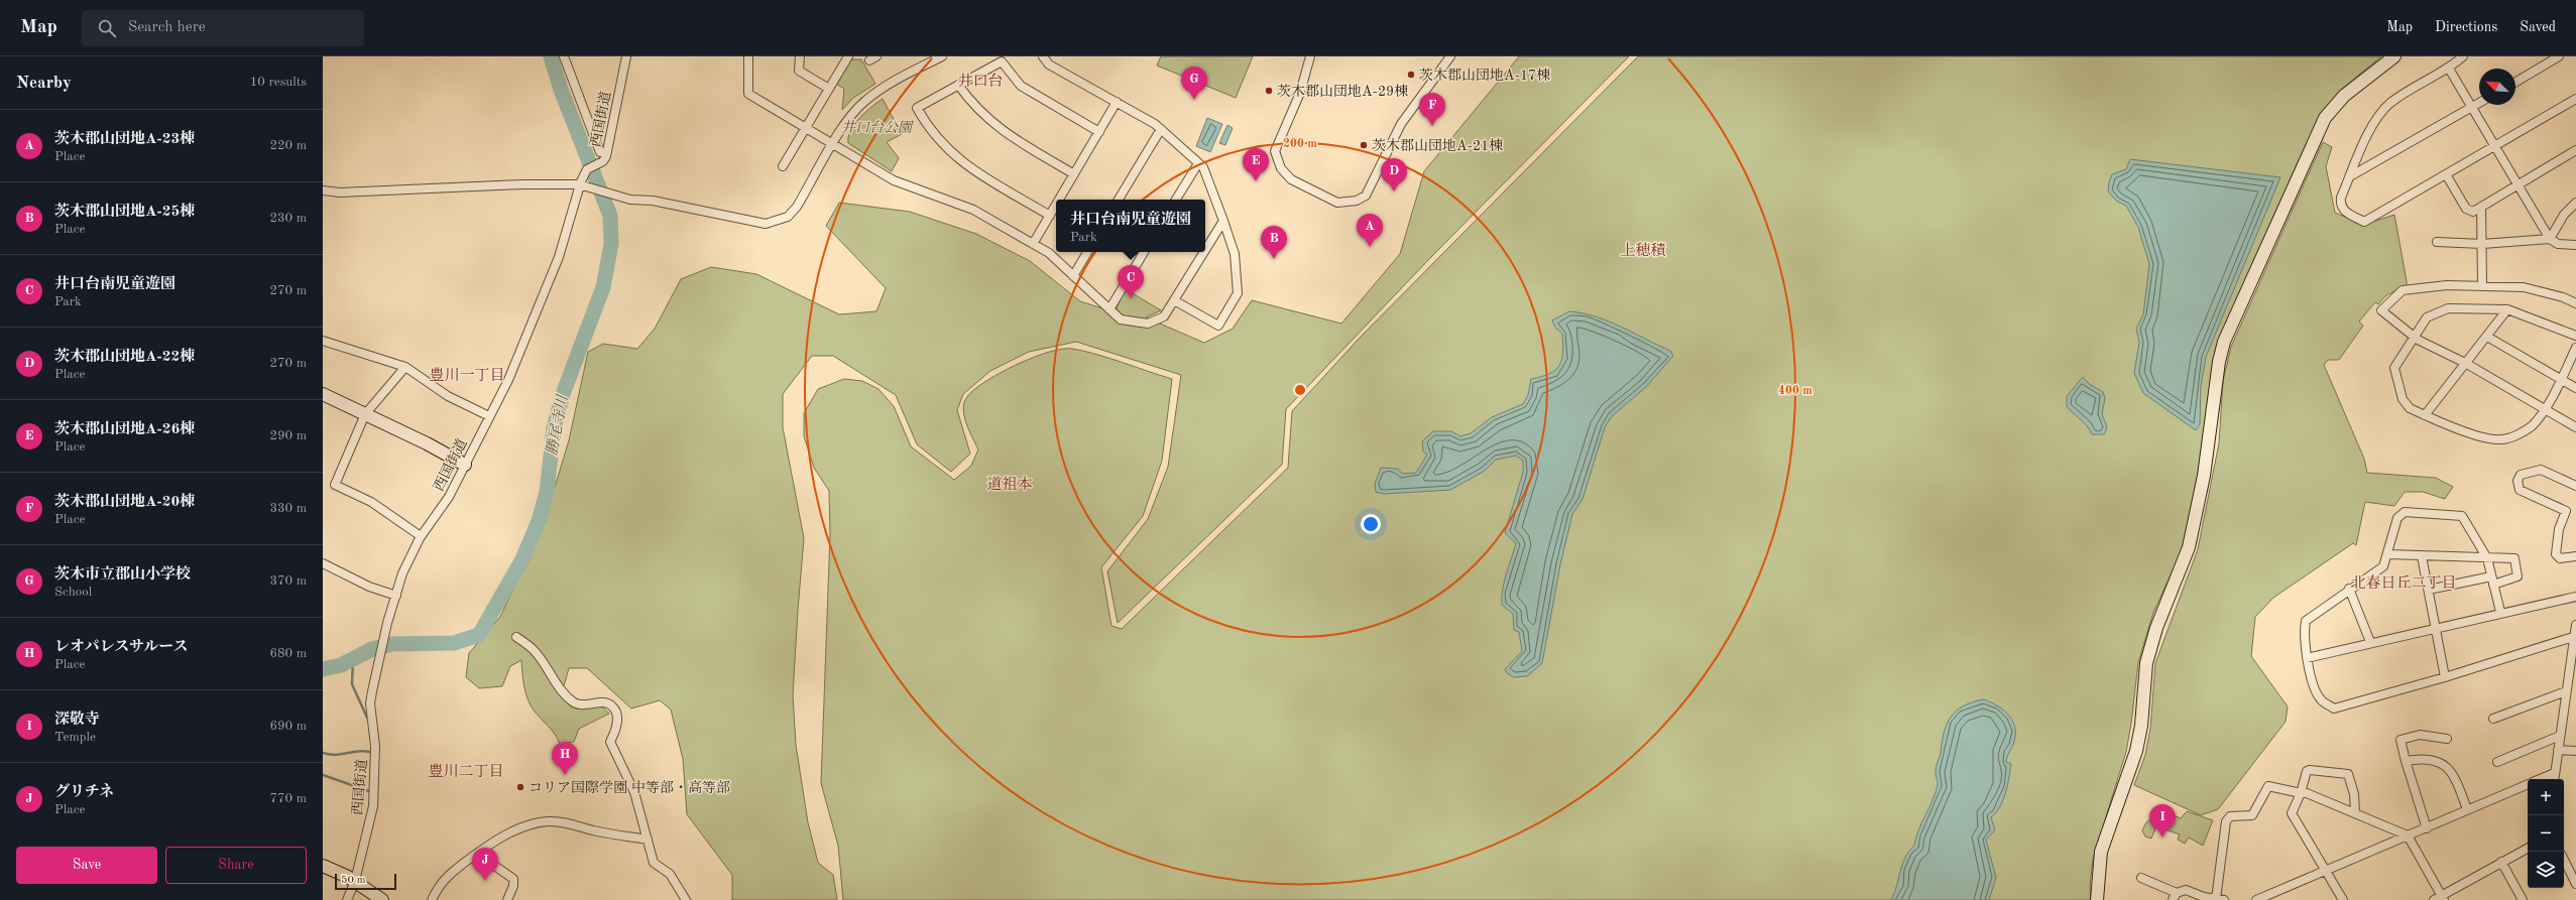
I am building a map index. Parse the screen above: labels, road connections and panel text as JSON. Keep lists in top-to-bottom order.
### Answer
{
  "streets": {
    "street": ["西国街道"]
  },
  "districts": [
    "井口台",
    "上穂積",
    "豊川一丁目",
    "道祖本",
    "北春日丘二丁目",
    "豊川二丁目"
  ],
  "water": ["勝尾寺川"],
  "parks": ["井口台公園"],
  "places": [
    "茨木郡山団地A-17棟",
    "茨木郡山団地A-29棟",
    "茨木郡山団地A-21棟",
    "コリア国際学園 中等部・高等部"
  ],
  "scale_bar": "50 m",
  "north": "top left",
  "page": {
    "header": "Map",
    "search": "Search here",
    "nav": ["Map", "Directions", "Saved"],
    "heading": ["Nearby", "10 results"],
    "pins": [
      "G",
      "F",
      "E",
      "D",
      "A",
      "B",
      "C",
      "H",
      "I",
      "J"
    ],
    "list": [
      {
        "mark": "A",
        "name": "茨木郡山団地A-23棟",
        "note": "Place",
        "value": "220 m"
      },
      {
        "mark": "B",
        "name": "茨木郡山団地A-25棟",
        "note": "Place",
        "value": "230 m"
      },
      {
        "mark": "C",
        "name": "井口台南児童遊園",
        "note": "Park",
        "value": "270 m"
      },
      {
        "mark": "D",
        "name": "茨木郡山団地A-22棟",
        "note": "Place",
        "value": "270 m"
      },
      {
        "mark": "E",
        "name": "茨木郡山団地A-26棟",
        "note": "Place",
        "value": "290 m"
      },
      {
        "mark": "F",
        "name": "茨木郡山団地A-20棟",
        "note": "Place",
        "value": "330 m"
      },
      {
        "mark": "G",
        "name": "茨木市立郡山小学校",
        "note": "School",
        "value": "370 m"
      },
      {
        "mark": "H",
        "name": "レオパレスサルース",
        "note": "Place",
        "value": "680 m"
      },
      {
        "mark": "I",
        "name": "深敬寺",
        "note": "Temple",
        "value": "690 m"
      },
      {
        "mark": "J",
        "name": "グリチネ",
        "note": "Place",
        "value": "770 m"
      }
    ],
    "popup": ["井口台南児童遊園", "Park"],
    "map_buttons": ["+", "−"],
    "buttons": ["Save", "Share"],
    "scale": "50 m"
  },
  "rings": ["200 m", "400 m"]
}
